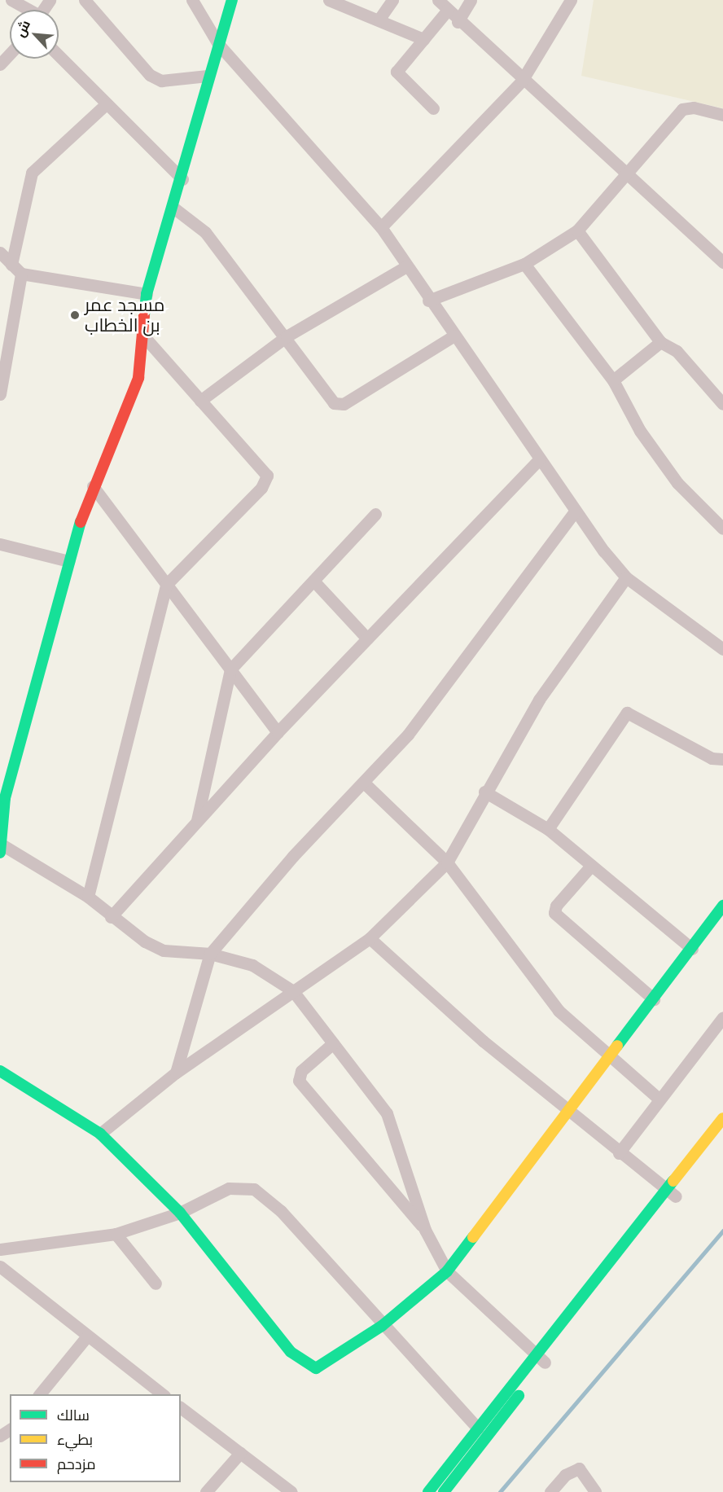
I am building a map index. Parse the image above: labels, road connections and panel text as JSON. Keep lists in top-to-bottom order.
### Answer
{
  "places": ["مسجد عمر بن الخطاب"],
  "legend": ["سالك", "بطيء", "مزدحم"],
  "north": "top left"
}
